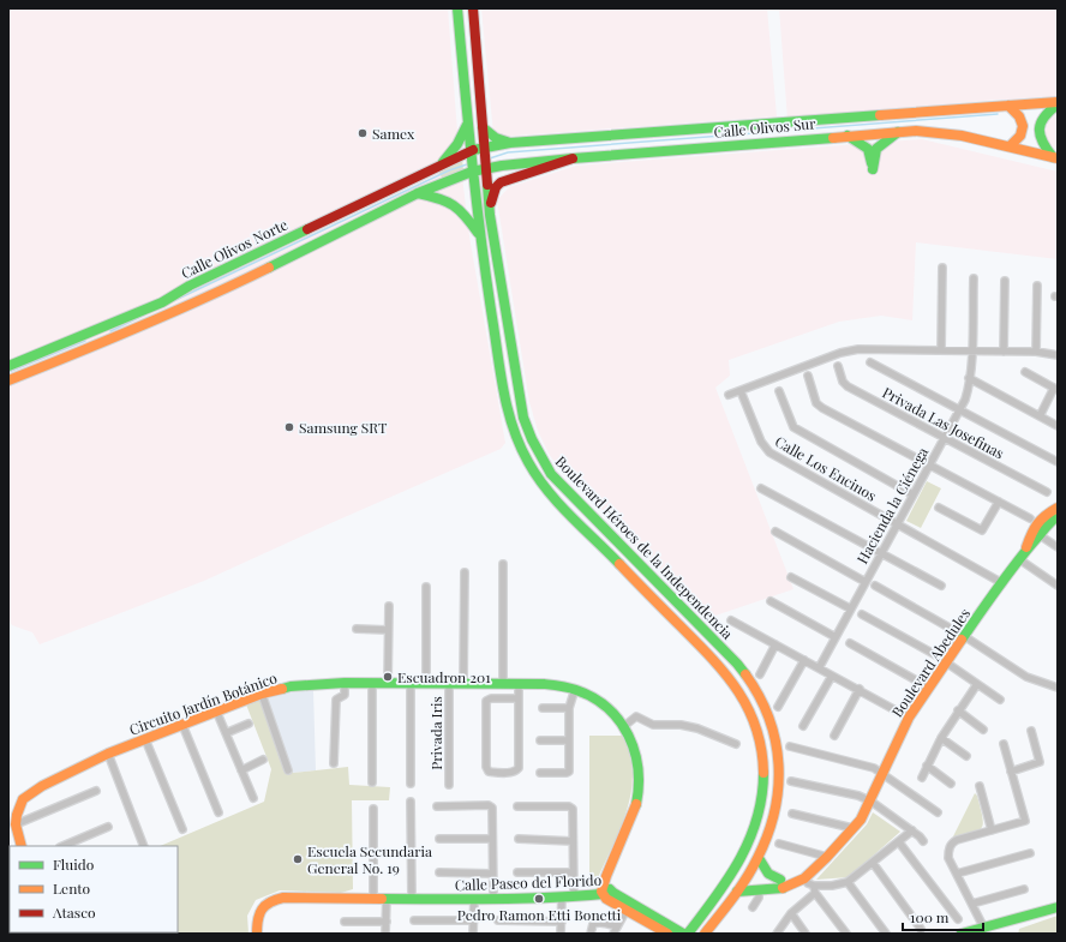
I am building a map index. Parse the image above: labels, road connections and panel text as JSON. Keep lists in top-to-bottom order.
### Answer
{
  "streets": {
    "main road": [
      "Calle Olivos Sur",
      "Calle Olivos Norte",
      "Boulevard Héroes de la Independencia",
      "Boulevard Abedules",
      "Circuito Jardín Botánico",
      "Calle Paseo del Florido"
    ],
    "street": [
      "Privada Las Josefinas",
      "Calle Los Encinos",
      "Hacienda la Ciénega",
      "Privada Iris"
    ]
  },
  "crossings": [
    ["Calle Olivos Sur", "Calle Olivos Norte"],
    ["Calle Olivos Sur", "Boulevard Héroes de la Independencia"],
    ["Calle Olivos Norte", "Boulevard Héroes de la Independencia"],
    ["Privada Las Josefinas", "Hacienda la Ciénega"],
    ["Calle Los Encinos", "Hacienda la Ciénega"],
    ["Calle Los Encinos", "Boulevard Abedules"],
    ["Circuito Jardín Botánico", "Privada Iris"],
    ["Circuito Jardín Botánico", "Calle Paseo del Florido"]
  ],
  "places": [
    "Samex",
    "Samsung SRT",
    "Escuadron 201",
    "Escuela Secundaria General No. 19",
    "Pedro Ramon Etti Bonetti"
  ],
  "legend": ["Fluido", "Lento", "Atasco"],
  "scale_bar": "100 m"
}
